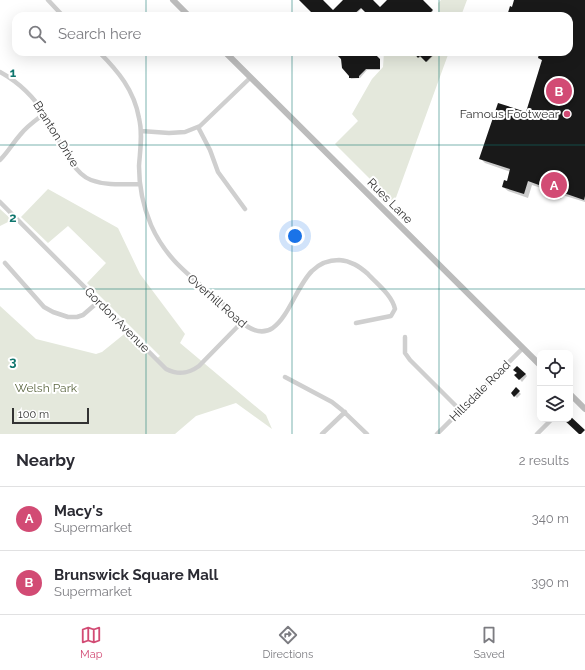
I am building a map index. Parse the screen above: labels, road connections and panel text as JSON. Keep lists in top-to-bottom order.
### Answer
{
  "streets": {
    "main road": ["Rues Lane"],
    "street": [
      "Branton Drive",
      "Overhill Road",
      "Gordon Avenue",
      "Hillsdale Road"
    ]
  },
  "crossings": [
    ["Branton Drive", "Overhill Road"],
    ["Rues Lane", "Hillsdale Road"],
    ["Overhill Road", "Gordon Avenue"]
  ],
  "parks": ["Welsh Park"],
  "places": ["Famous Footwear"],
  "scale_bar": "100 m",
  "page": {
    "search": "Search here",
    "pins": ["B", "A"],
    "scale": "100 m",
    "heading": ["Nearby", "2 results"],
    "list": [
      {
        "mark": "A",
        "name": "Macy's",
        "note": "Supermarket",
        "value": "340 m"
      },
      {
        "mark": "B",
        "name": "Brunswick Square Mall",
        "note": "Supermarket",
        "value": "390 m"
      }
    ],
    "nav": ["Map", "Directions", "Saved"]
  },
  "grid": {
    "rows": ["1", "2", "3"]
  }
}
